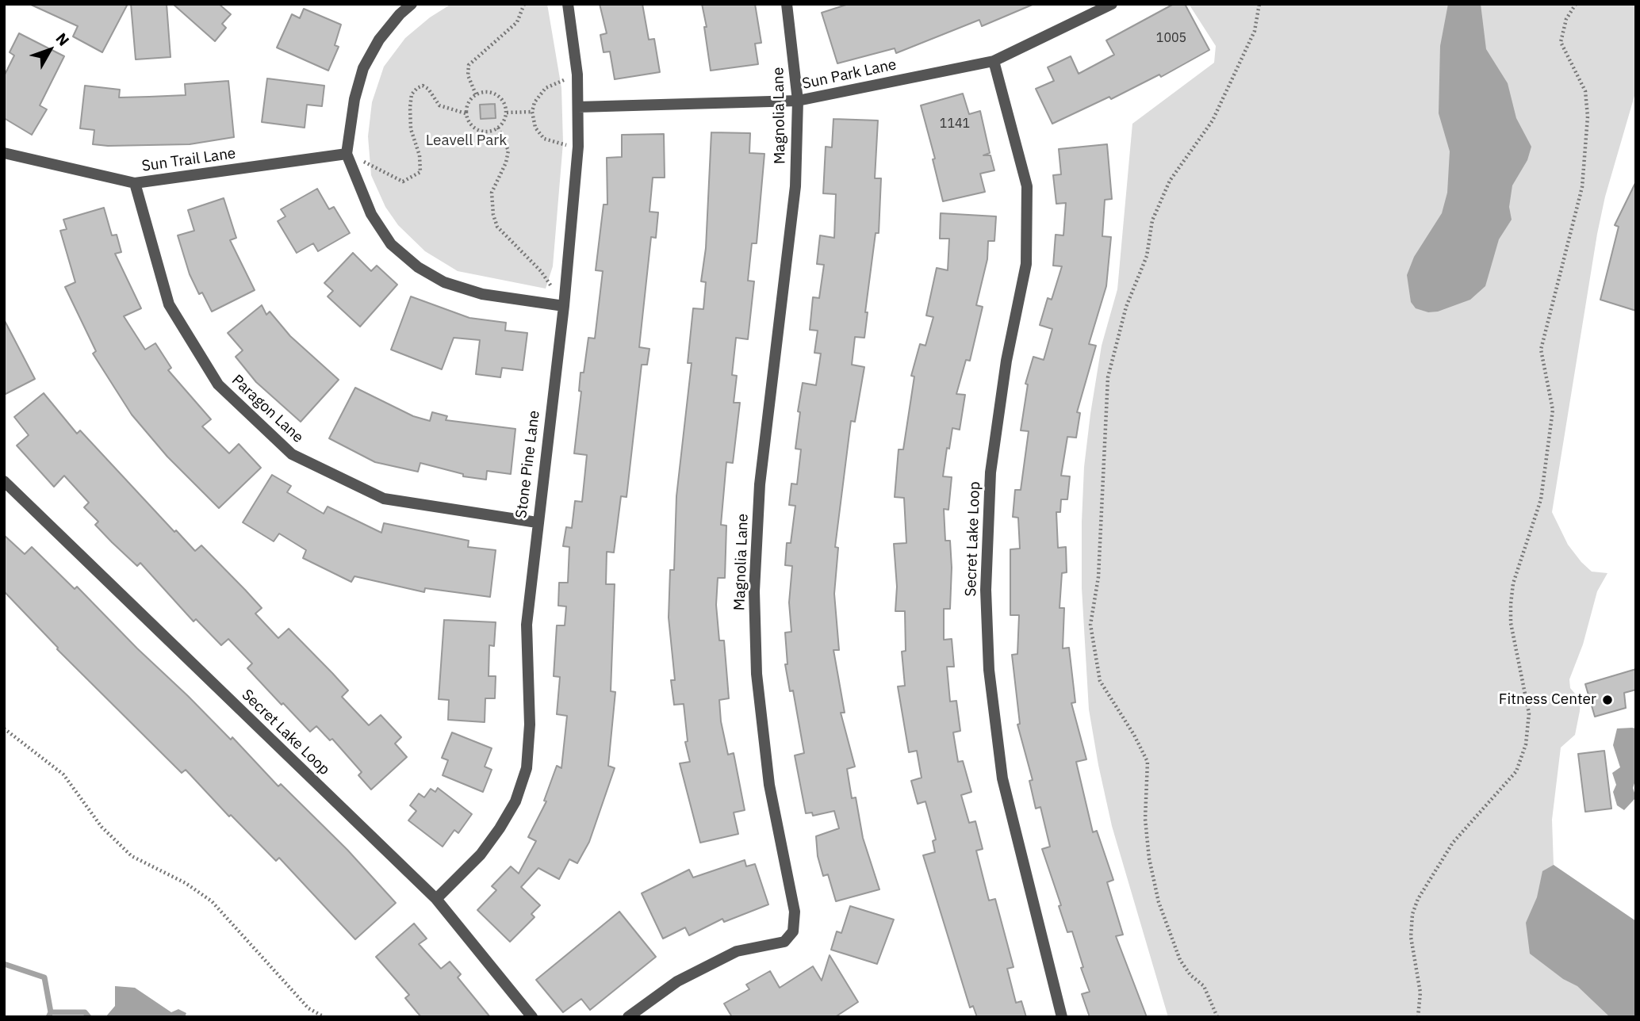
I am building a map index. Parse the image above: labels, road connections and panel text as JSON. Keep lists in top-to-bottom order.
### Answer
{
  "streets": {
    "street": [
      "Sun Park Lane",
      "Magnolia Lane",
      "Sun Trail Lane",
      "Paragon Lane",
      "Stone Pine Lane",
      "Secret Lake Loop"
    ]
  },
  "crossings": [
    ["Sun Park Lane", "Magnolia Lane"],
    ["Sun Park Lane", "Stone Pine Lane"],
    ["Sun Park Lane", "Secret Lake Loop"],
    ["Sun Trail Lane", "Paragon Lane"],
    ["Paragon Lane", "Stone Pine Lane"],
    ["Stone Pine Lane", "Secret Lake Loop"]
  ],
  "parks": ["Leavell Park"],
  "places": ["Fitness Center"],
  "house_numbers": ["1005", "1141"],
  "north": "top right"
}
